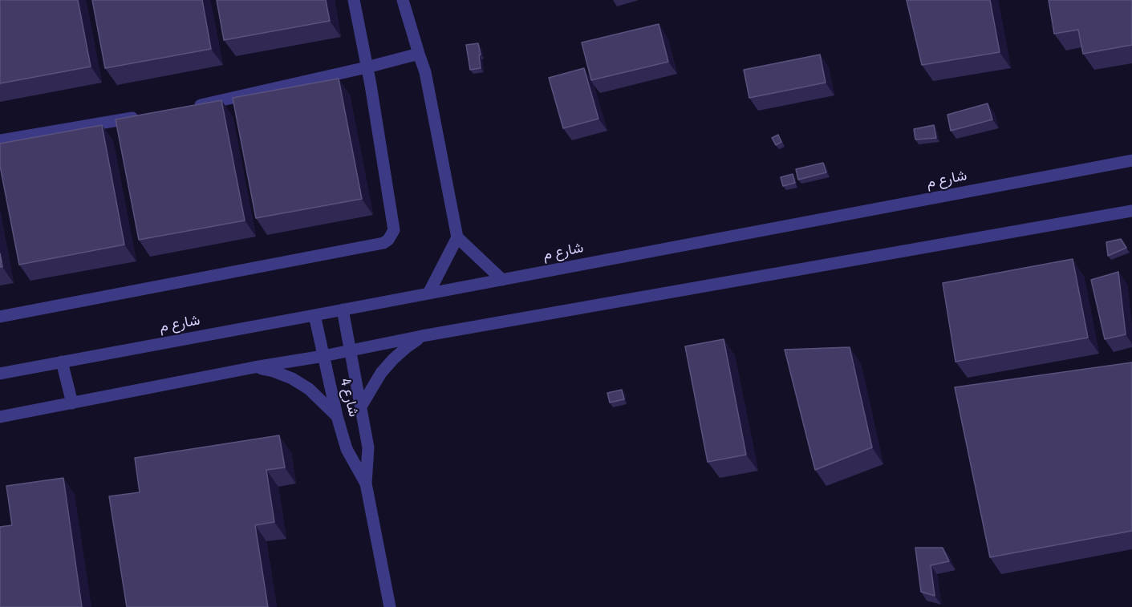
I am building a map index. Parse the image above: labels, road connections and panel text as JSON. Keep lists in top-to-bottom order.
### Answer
{
  "streets": {
    "street": ["شارع م", "شارع 4"]
  },
  "crossings": [
    ["شارع م", "شارع 4"]
  ]
}
